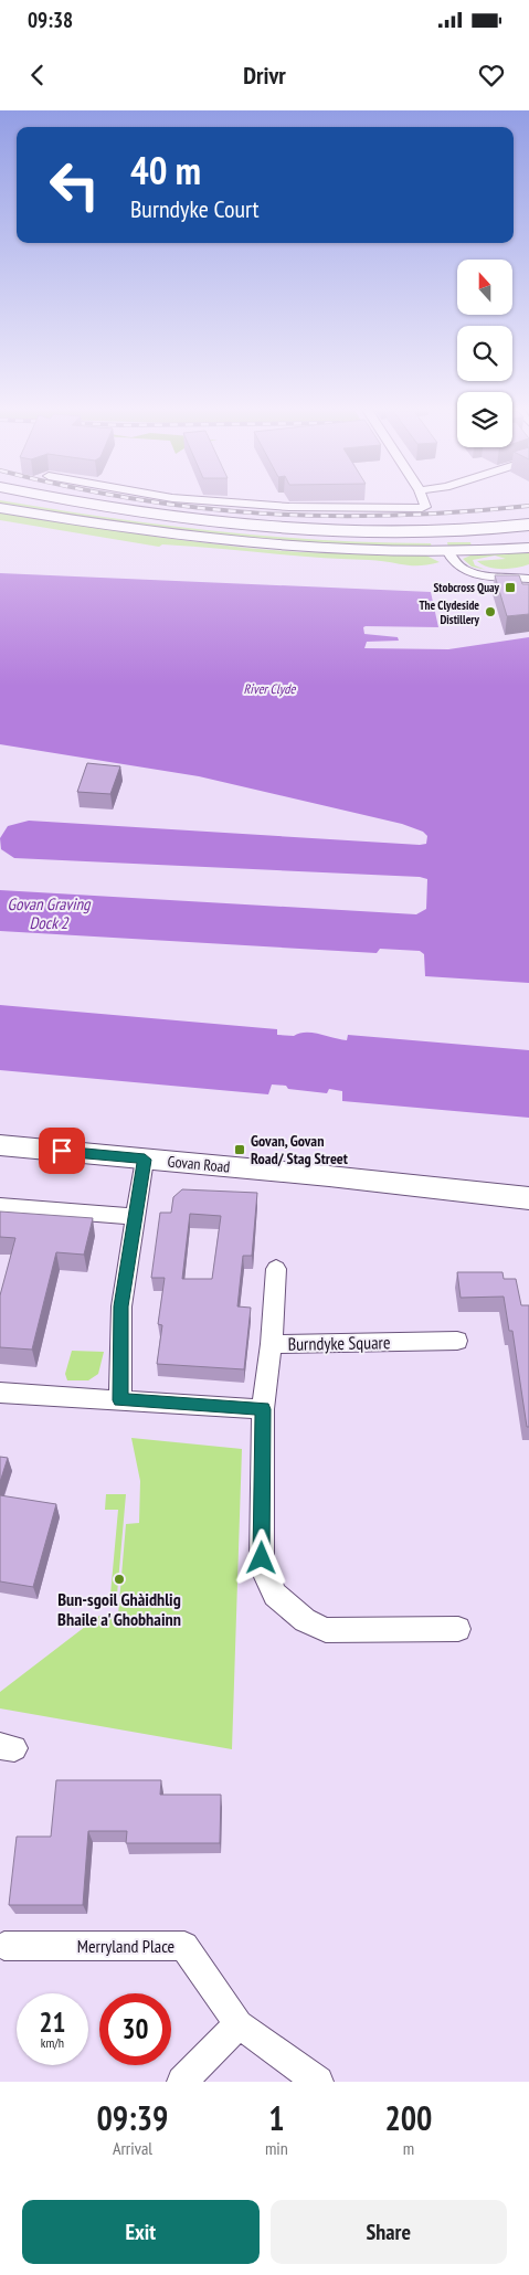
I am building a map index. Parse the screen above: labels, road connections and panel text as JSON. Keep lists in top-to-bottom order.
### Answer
{
  "streets": {
    "street": ["Govan Road", "Burndyke Square", "Merryland Place"]
  },
  "water": ["River Clyde", "Govan Graving Dock 2"],
  "places": {
    "transit": ["Stobcross Quay", "Govan, Govan Road/ Stag Street"],
    "other": ["The Clydeside Distillery", "Bun-sgoil Ghàidhlig Bhaile a' Ghobhainn"]
  },
  "north": "top",
  "page": {
    "status": "09:38",
    "header": "Drivr",
    "turn": ["40 m", "Burndyke Court"],
    "speed": "21 km/h",
    "limit": "30",
    "eta": [
      "09:39",
      "Arrival",
      "1",
      "min",
      "200",
      "m"
    ],
    "buttons": ["Exit", "Share"]
  }
}
